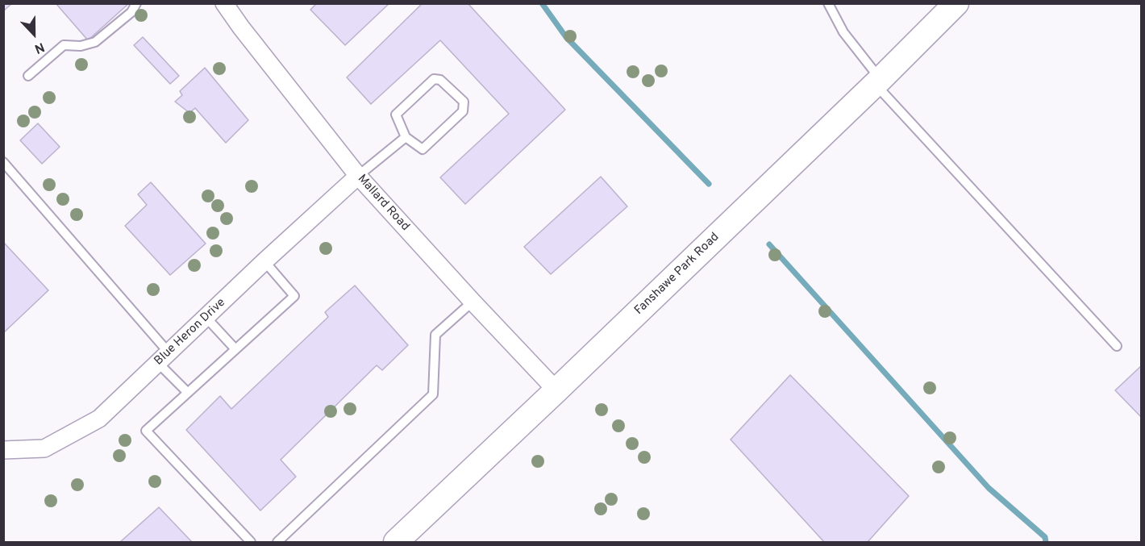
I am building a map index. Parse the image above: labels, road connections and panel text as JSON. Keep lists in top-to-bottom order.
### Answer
{
  "streets": {
    "main road": ["Fanshawe Park Road"],
    "street": ["Mallard Road", "Blue Heron Drive"]
  },
  "crossings": [
    ["Mallard Road", "Fanshawe Park Road"],
    ["Mallard Road", "Blue Heron Drive"]
  ],
  "north": "bottom"
}
